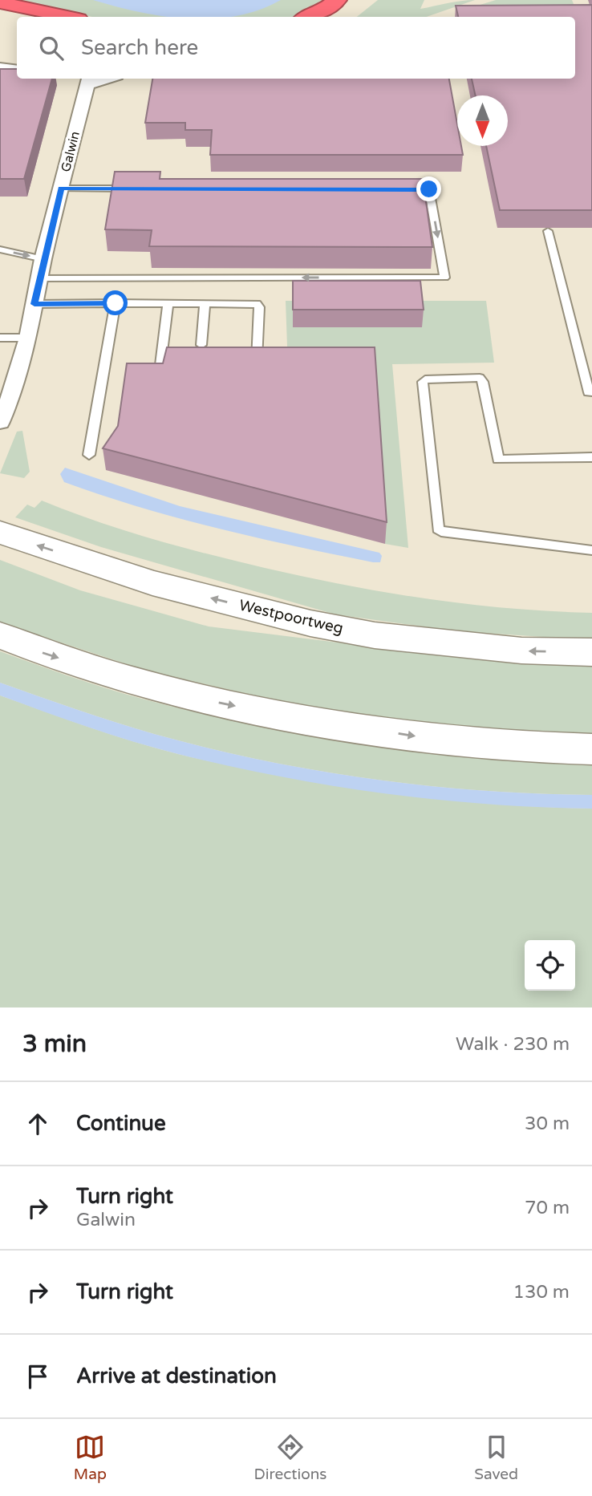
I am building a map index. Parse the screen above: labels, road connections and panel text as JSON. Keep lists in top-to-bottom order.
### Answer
{
  "streets": {
    "main road": ["Westpoortweg"],
    "street": ["Galwin"]
  },
  "north": "bottom",
  "page": {
    "search": "Search here",
    "heading": ["3 min", "Walk · 230 m"],
    "list": [
      ["Continue", "30 m"],
      ["Turn right", "Galwin", "70 m"],
      ["Turn right", "130 m"],
      "Arrive at destination"
    ],
    "nav": ["Map", "Directions", "Saved"]
  }
}
